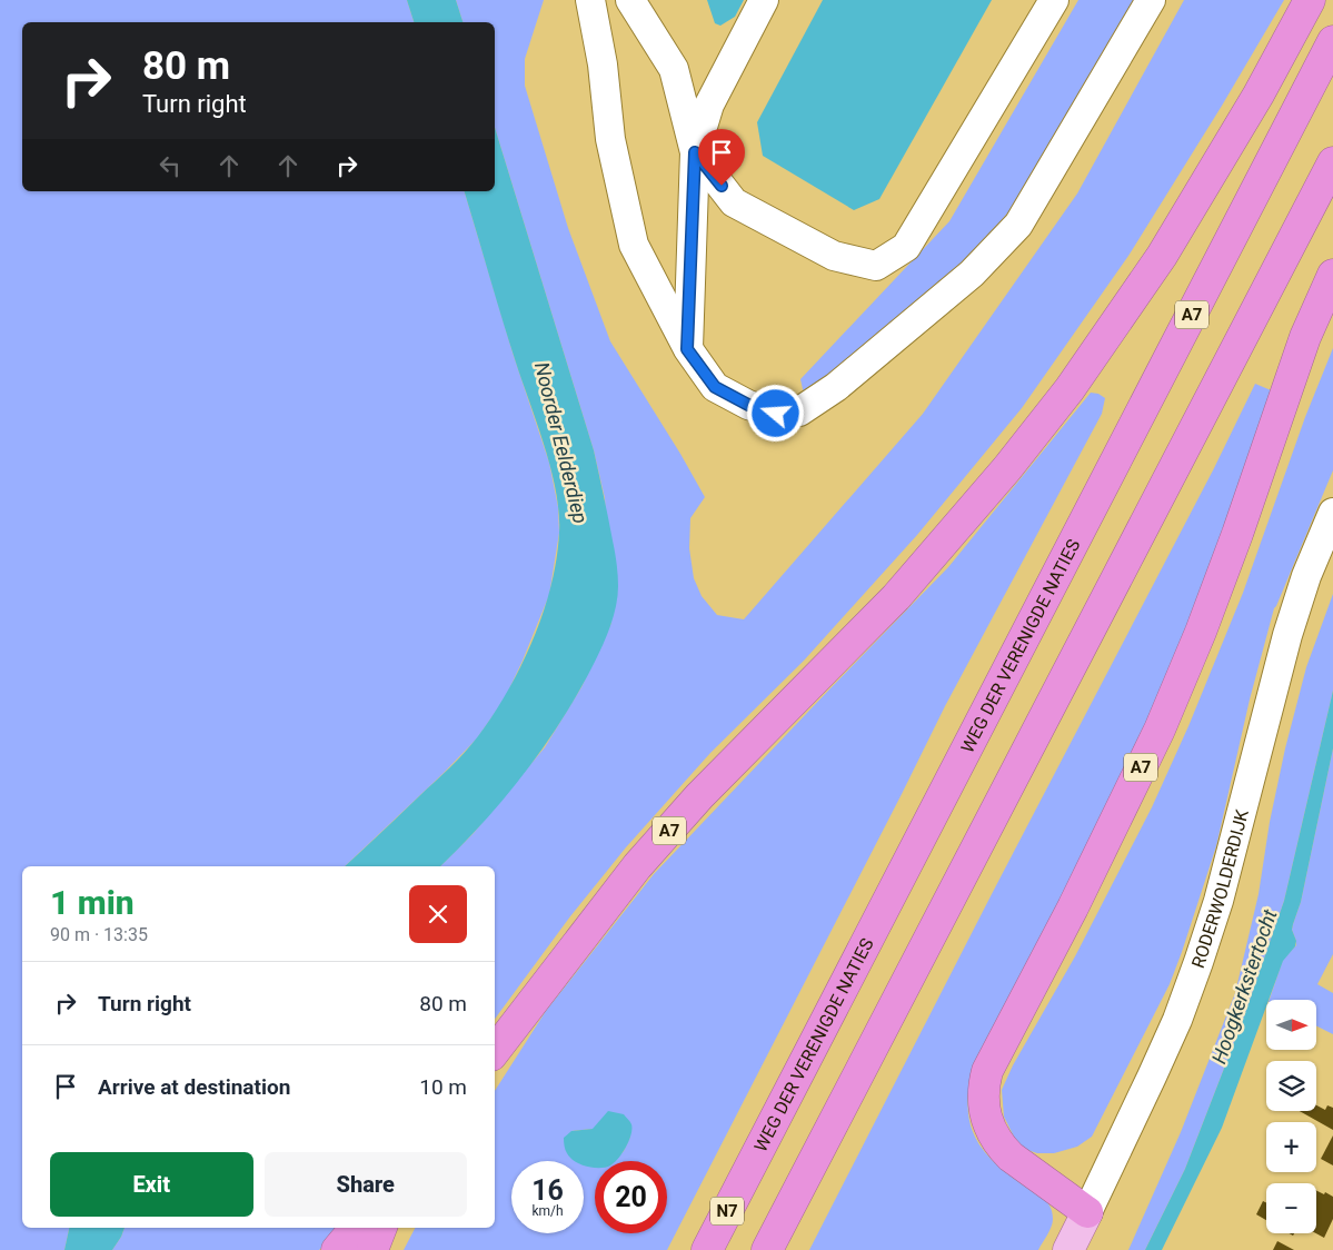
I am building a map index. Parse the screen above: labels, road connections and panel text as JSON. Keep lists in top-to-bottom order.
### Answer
{
  "streets": {
    "highway": ["A7", "WEG DER VERENIGDE NATIES", "N7"],
    "main road": ["RODERWOLDERDIJK"]
  },
  "crossings": [
    ["A7", "RODERWOLDERDIJK"]
  ],
  "water": ["Noorder Eelderdiep", "Hoogkerkstertocht"],
  "north": "right",
  "page": {
    "turn": ["80 m", "Turn right"],
    "heading": ["1 min", "90 m · 13:35"],
    "list": [
      {
        "name": "Turn right",
        "value": "80 m"
      },
      {
        "name": "Arrive at destination",
        "value": "10 m"
      }
    ],
    "map_buttons": ["+", "−"],
    "buttons": ["Exit", "Share"],
    "speed": "16 km/h",
    "limit": "20"
  }
}
